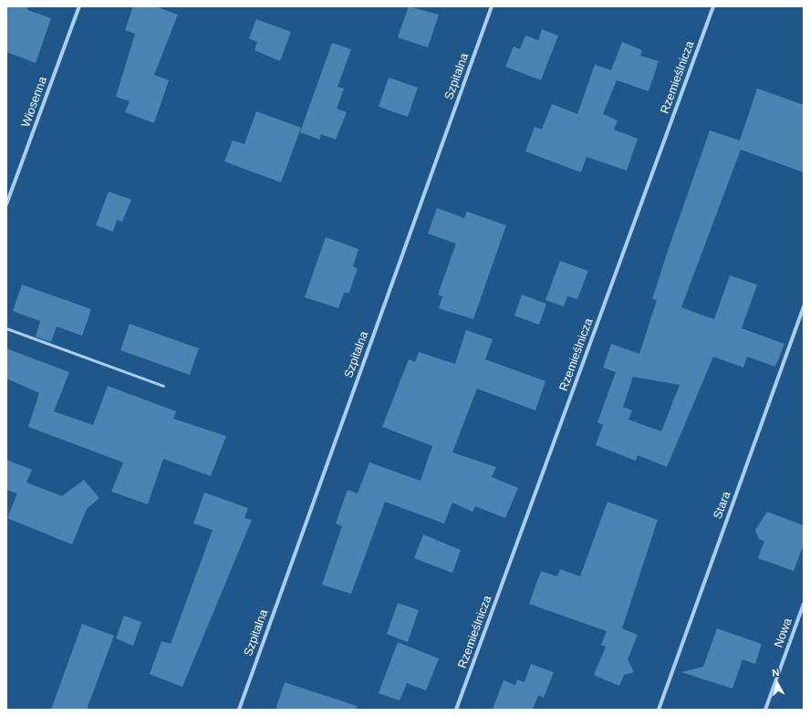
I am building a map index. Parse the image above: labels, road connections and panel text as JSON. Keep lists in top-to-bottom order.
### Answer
{
  "streets": {
    "street": [
      "Szpitalna",
      "Rzemieślnicza",
      "Wiosenna",
      "Stara",
      "Nowa"
    ]
  },
  "north": "top"
}
